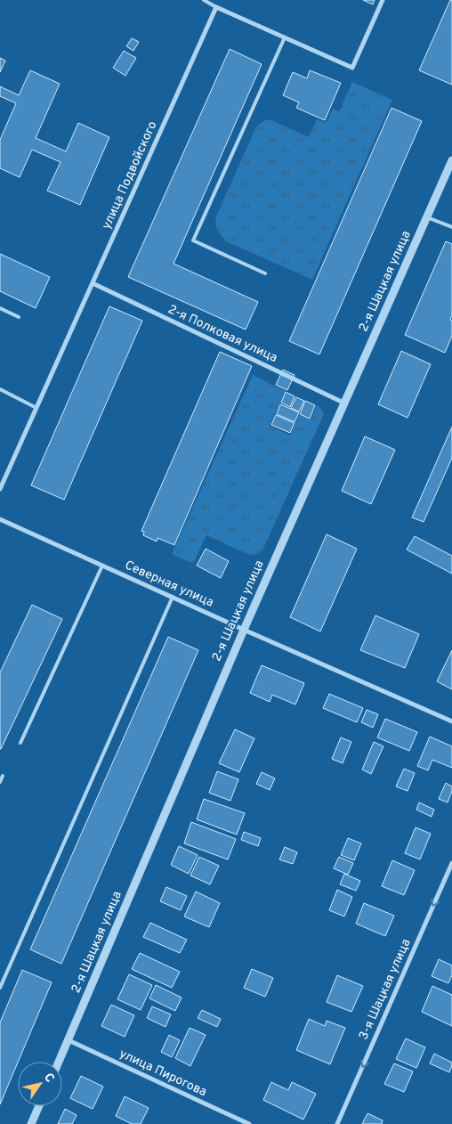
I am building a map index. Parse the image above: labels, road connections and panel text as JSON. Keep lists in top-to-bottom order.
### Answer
{
  "streets": {
    "street": [
      "улица Подвойского",
      "2-я Шацкая улица",
      "2-я Полковая улица",
      "Северная улица",
      "3-я Шацкая улица",
      "улица Пирогова"
    ]
  },
  "crossings": [
    ["улица Подвойского", "2-я Полковая улица"],
    ["2-я Шацкая улица", "2-я Полковая улица"],
    ["2-я Шацкая улица", "Северная улица"],
    ["2-я Шацкая улица", "улица Пирогова"]
  ],
  "one_way": ["3-я Шацкая улица"],
  "north": "top right"
}
